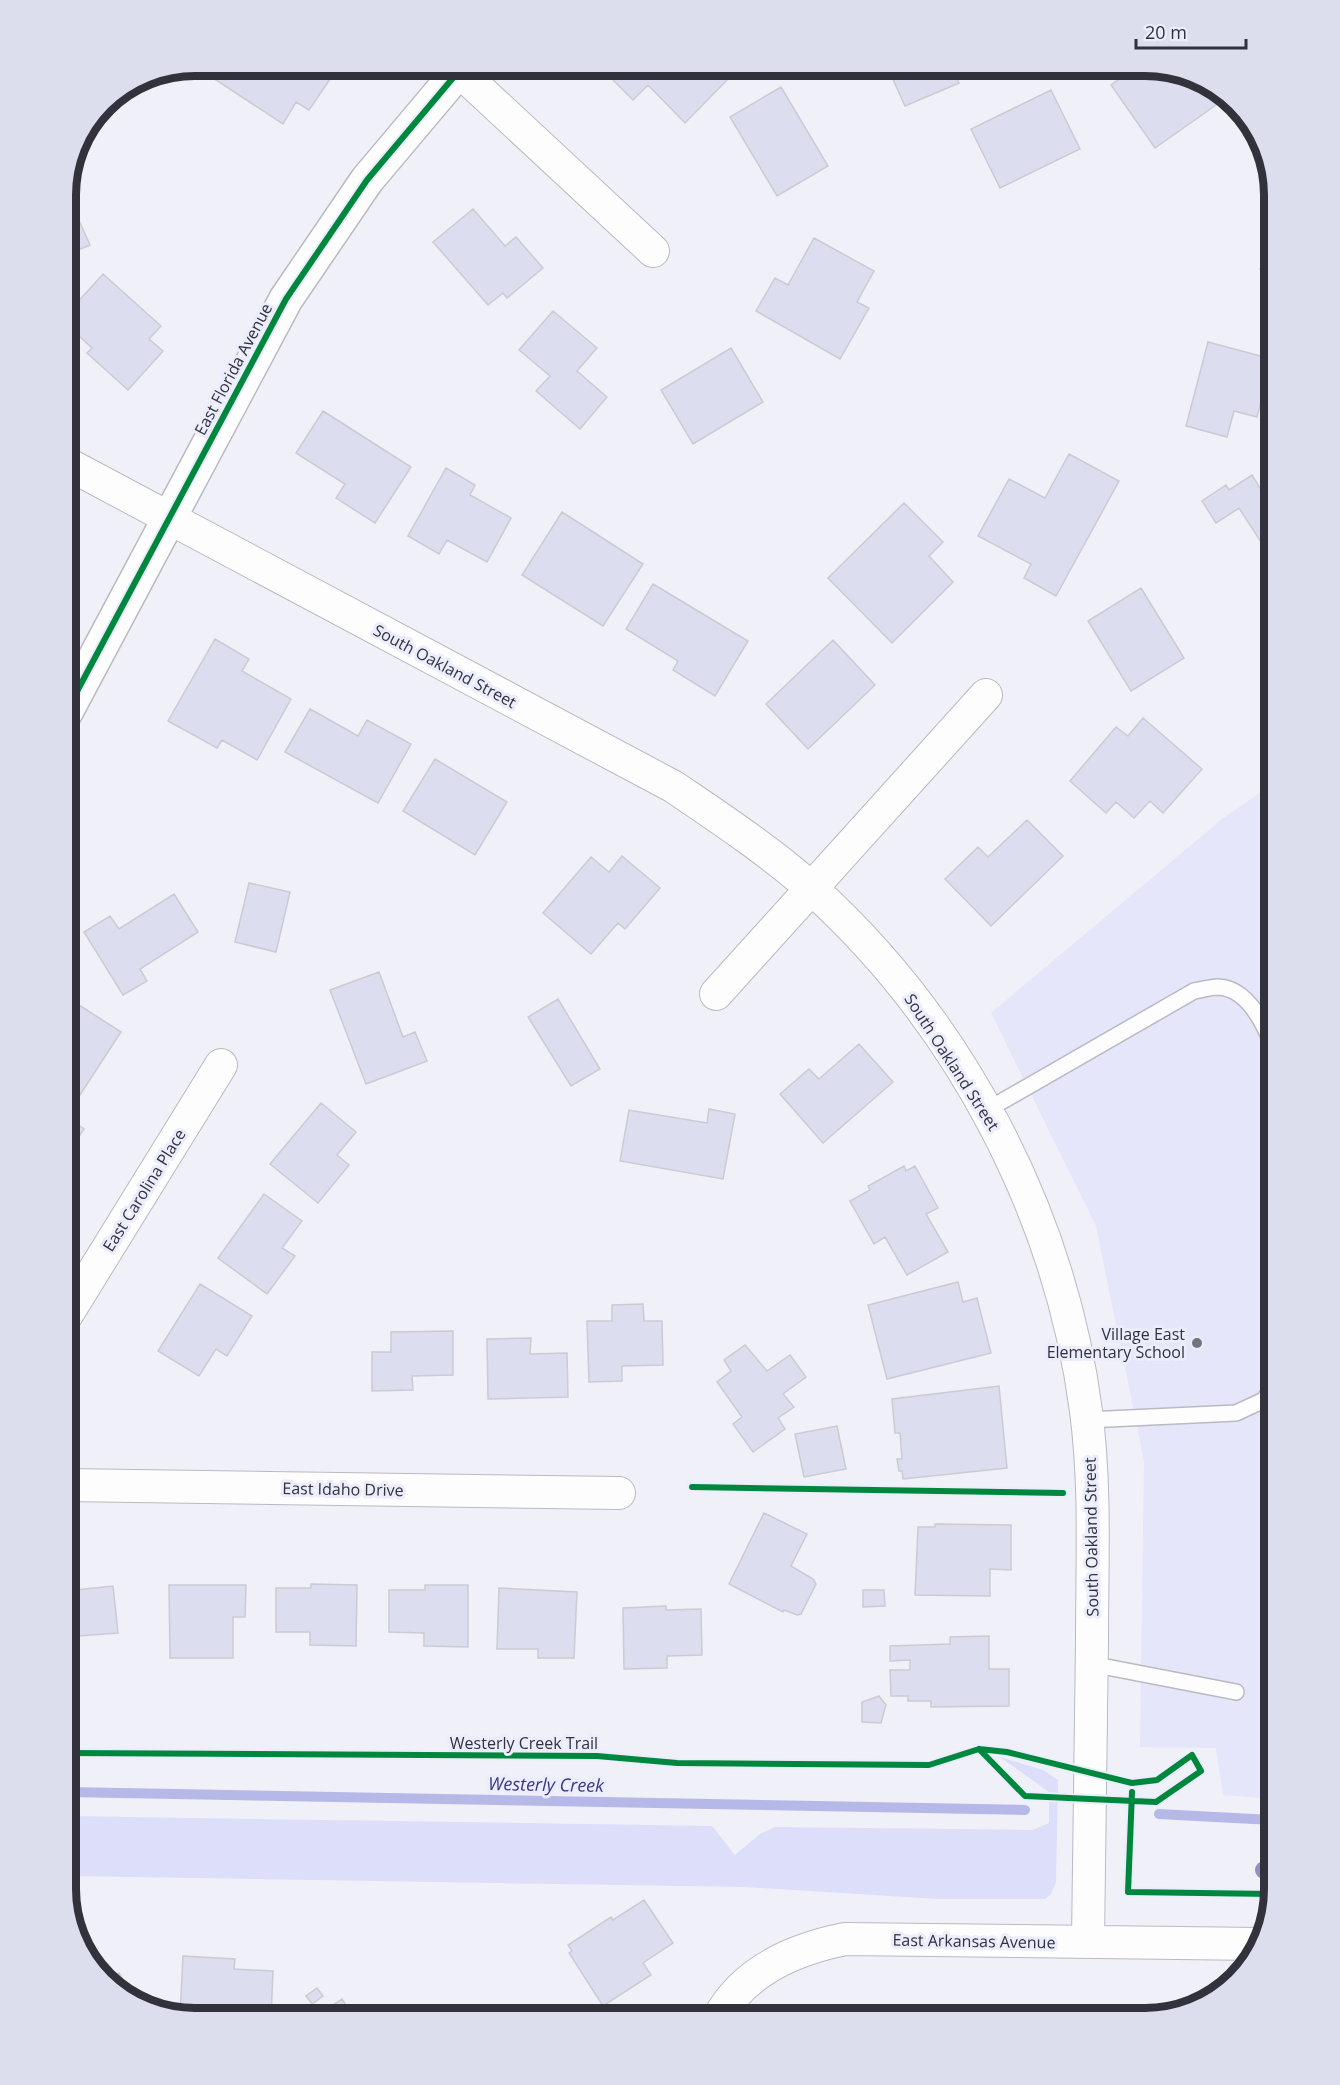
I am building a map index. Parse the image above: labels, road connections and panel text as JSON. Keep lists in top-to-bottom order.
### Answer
{
  "streets": {
    "street": [
      "East Florida Avenue",
      "South Oakland Street",
      "East Carolina Place",
      "East Idaho Drive",
      "East Arkansas Avenue"
    ],
    "cycle path": ["Westerly Creek Trail"]
  },
  "crossings": [
    ["East Florida Avenue", "South Oakland Street"],
    ["South Oakland Street", "East Arkansas Avenue"]
  ],
  "water": ["Westerly Creek"],
  "places": ["Village East Elementary School"],
  "scale_bar": "20 m"
}
